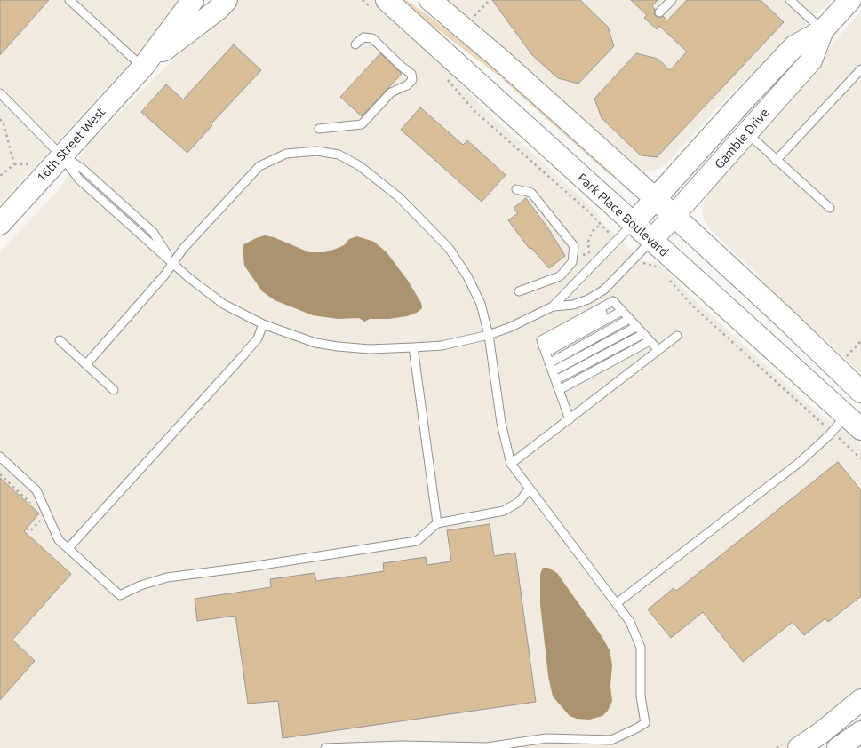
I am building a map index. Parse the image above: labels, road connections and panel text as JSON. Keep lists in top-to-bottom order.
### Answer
{
  "streets": {
    "street": ["Gamble Drive", "16th Street West", "Park Place Boulevard"]
  },
  "crossings": [
    ["Gamble Drive", "Park Place Boulevard"]
  ]
}
